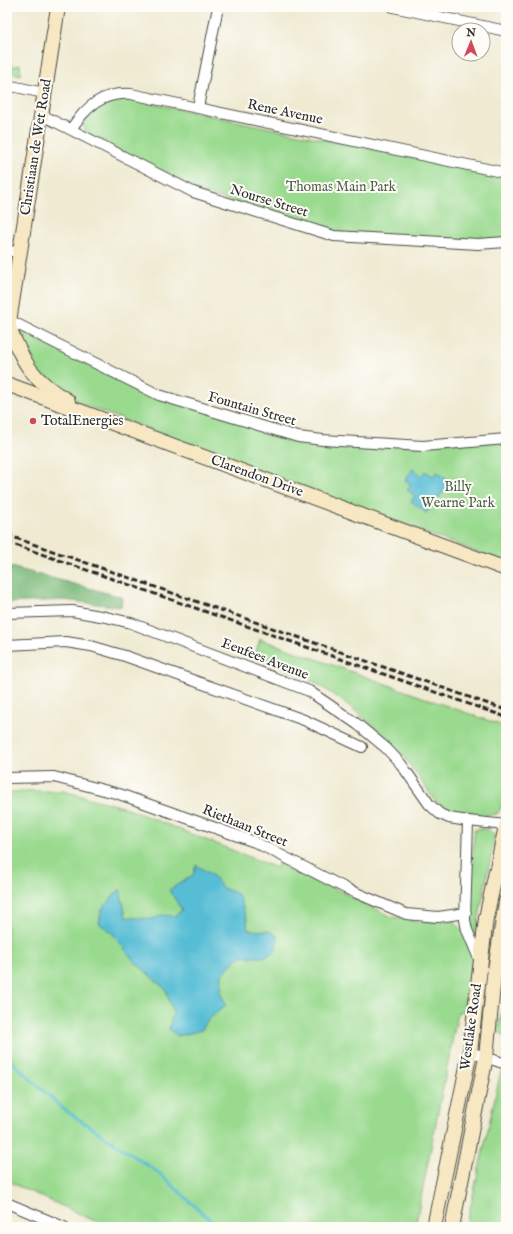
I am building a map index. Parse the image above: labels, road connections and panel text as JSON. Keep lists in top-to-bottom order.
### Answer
{
  "streets": {
    "main road": ["Christiaan de Wet Road", "Clarendon Drive", "Westlake Road"],
    "street": [
      "Rene Avenue",
      "Nourse Street",
      "Fountain Street",
      "Eeufees Avenue",
      "Riethaan Street"
    ]
  },
  "crossings": [
    ["Rene Avenue", "Nourse Street"],
    ["Christiaan de Wet Road", "Nourse Street"],
    ["Christiaan de Wet Road", "Fountain Street"],
    ["Eeufees Avenue", "Westlake Road"]
  ],
  "parks": ["Thomas Main Park", "Billy Wearne Park"],
  "places": ["TotalEnergies"],
  "north": "top"
}
